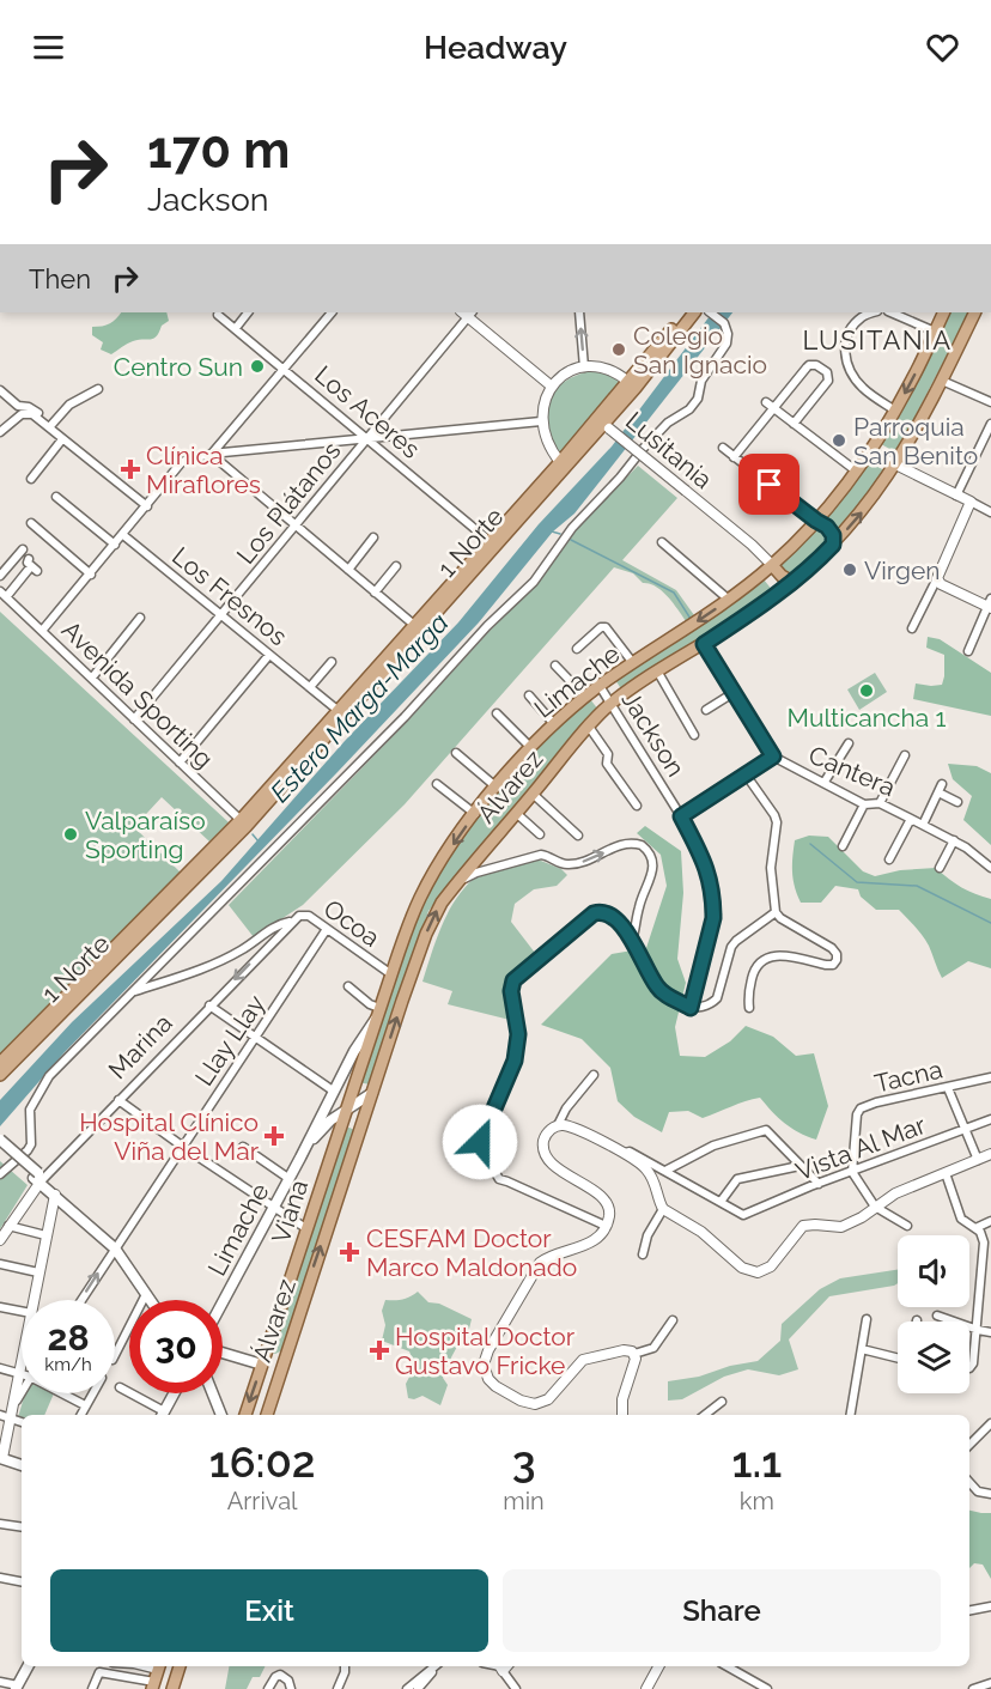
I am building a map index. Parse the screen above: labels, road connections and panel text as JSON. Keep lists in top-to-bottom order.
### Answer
{
  "streets": {
    "main road": [
      "1 Norte",
      "Limache",
      "Álvarez",
      "Viana"
    ],
    "street": [
      "Los Aceres",
      "Lusitania",
      "Los Plátanos",
      "Los Fresnos",
      "Avenida Sporting",
      "Jackson",
      "Cantera",
      "Ocoa",
      "Llay Llay",
      "Marina",
      "Tacna",
      "Vista Al Mar"
    ]
  },
  "crossings": [
    ["Los Aceres", "Los Plátanos"],
    ["Los Aceres", "1 Norte"],
    ["Lusitania", "1 Norte"],
    ["Lusitania", "Limache"],
    ["Los Plátanos", "Los Fresnos"],
    ["Los Plátanos", "Avenida Sporting"],
    ["1 Norte", "Los Fresnos"],
    ["1 Norte", "Avenida Sporting"],
    ["Limache", "Jackson"],
    ["Limache", "Álvarez"],
    ["Limache", "Ocoa"],
    ["Limache", "Viana"],
    ["Jackson", "Álvarez"],
    ["Cantera", "Álvarez"],
    ["Ocoa", "Llay Llay"],
    ["Ocoa", "Marina"],
    ["Tacna", "Vista Al Mar"]
  ],
  "one_way": ["Álvarez"],
  "districts": ["LUSITANIA"],
  "water": ["Estero Marga-Marga"],
  "places": {
    "other": [
      "Colegio San Ignacio",
      "Centro Sun",
      "Parroquia San Benito",
      "Virgen",
      "Multicancha 1",
      "Valparaíso Sporting"
    ],
    "health": [
      "Clínica Miraflores",
      "Hospital Clínico Viña del Mar",
      "CESFAM Doctor Marco Maldonado",
      "Hospital Doctor Gustavo Fricke"
    ]
  },
  "page": {
    "header": "Headway",
    "turn": ["170 m", "Jackson"],
    "then": "Then",
    "speed": "28 km/h",
    "limit": "30",
    "eta": [
      "16:02",
      "Arrival",
      "3",
      "min",
      "1.1",
      "km"
    ],
    "buttons": ["Exit", "Share"]
  }
}
